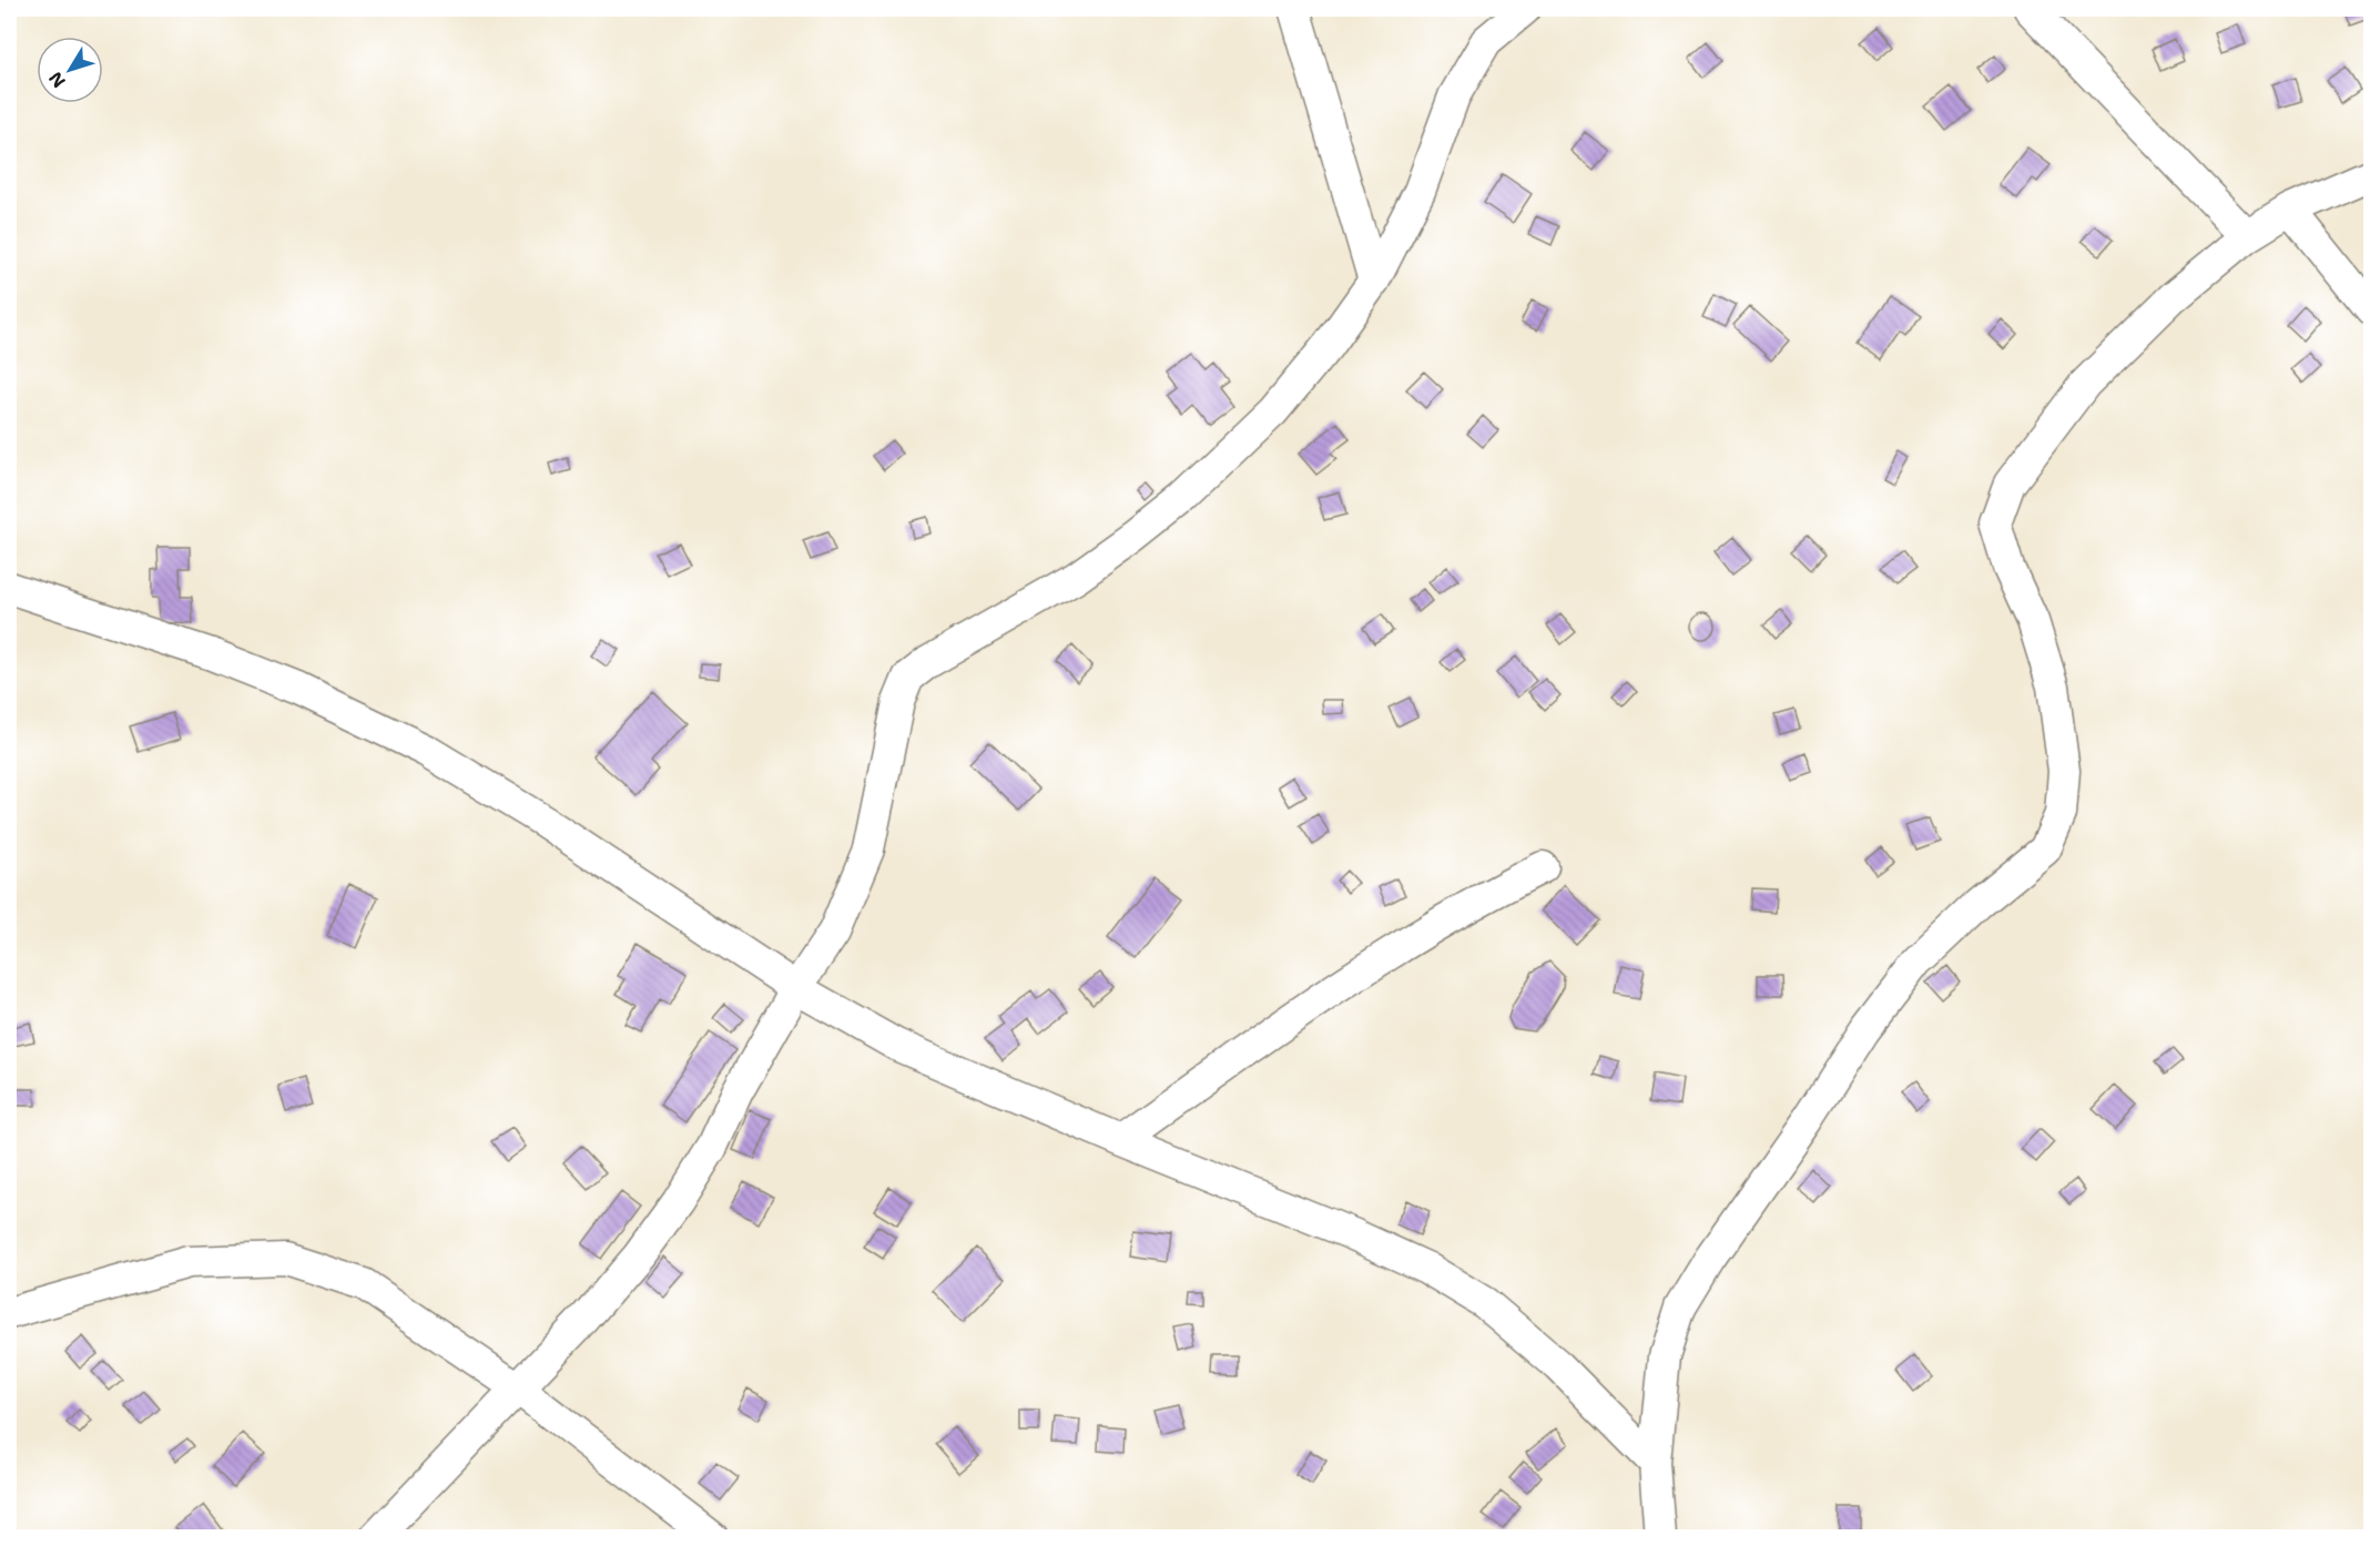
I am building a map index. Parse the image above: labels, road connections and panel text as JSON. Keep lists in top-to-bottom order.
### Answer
{
  "north": "bottom left"
}
